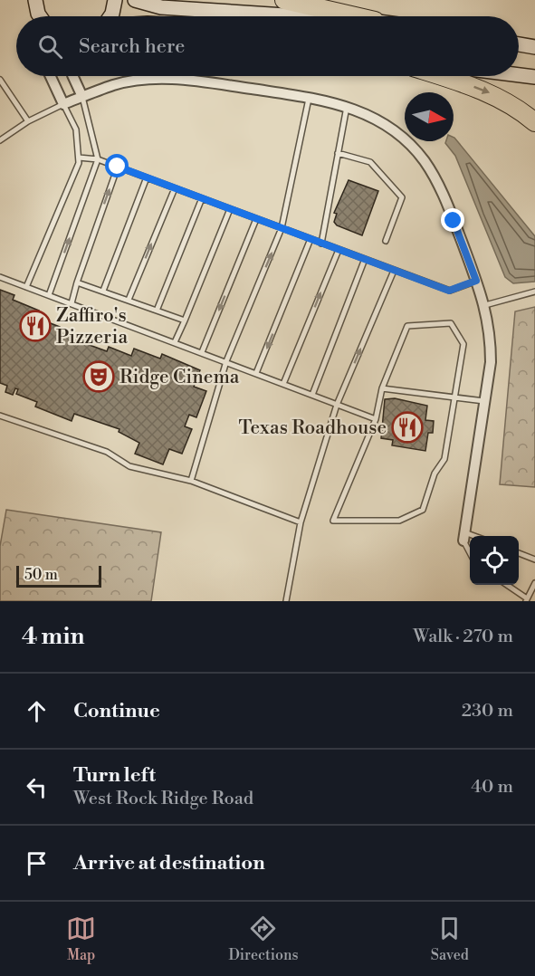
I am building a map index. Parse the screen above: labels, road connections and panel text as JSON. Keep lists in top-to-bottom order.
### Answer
{
  "places": {
    "restaurant": ["Zaffiro's Pizzeria", "Texas Roadhouse"],
    "theatre": ["Ridge Cinema"]
  },
  "scale_bar": "50 m",
  "north": "right",
  "page": {
    "search": "Search here",
    "scale": "50 m",
    "heading": ["4 min", "Walk · 270 m"],
    "list": [
      ["Continue", "230 m"],
      ["Turn left", "West Rock Ridge Road", "40 m"],
      "Arrive at destination"
    ],
    "nav": ["Map", "Directions", "Saved"]
  }
}
